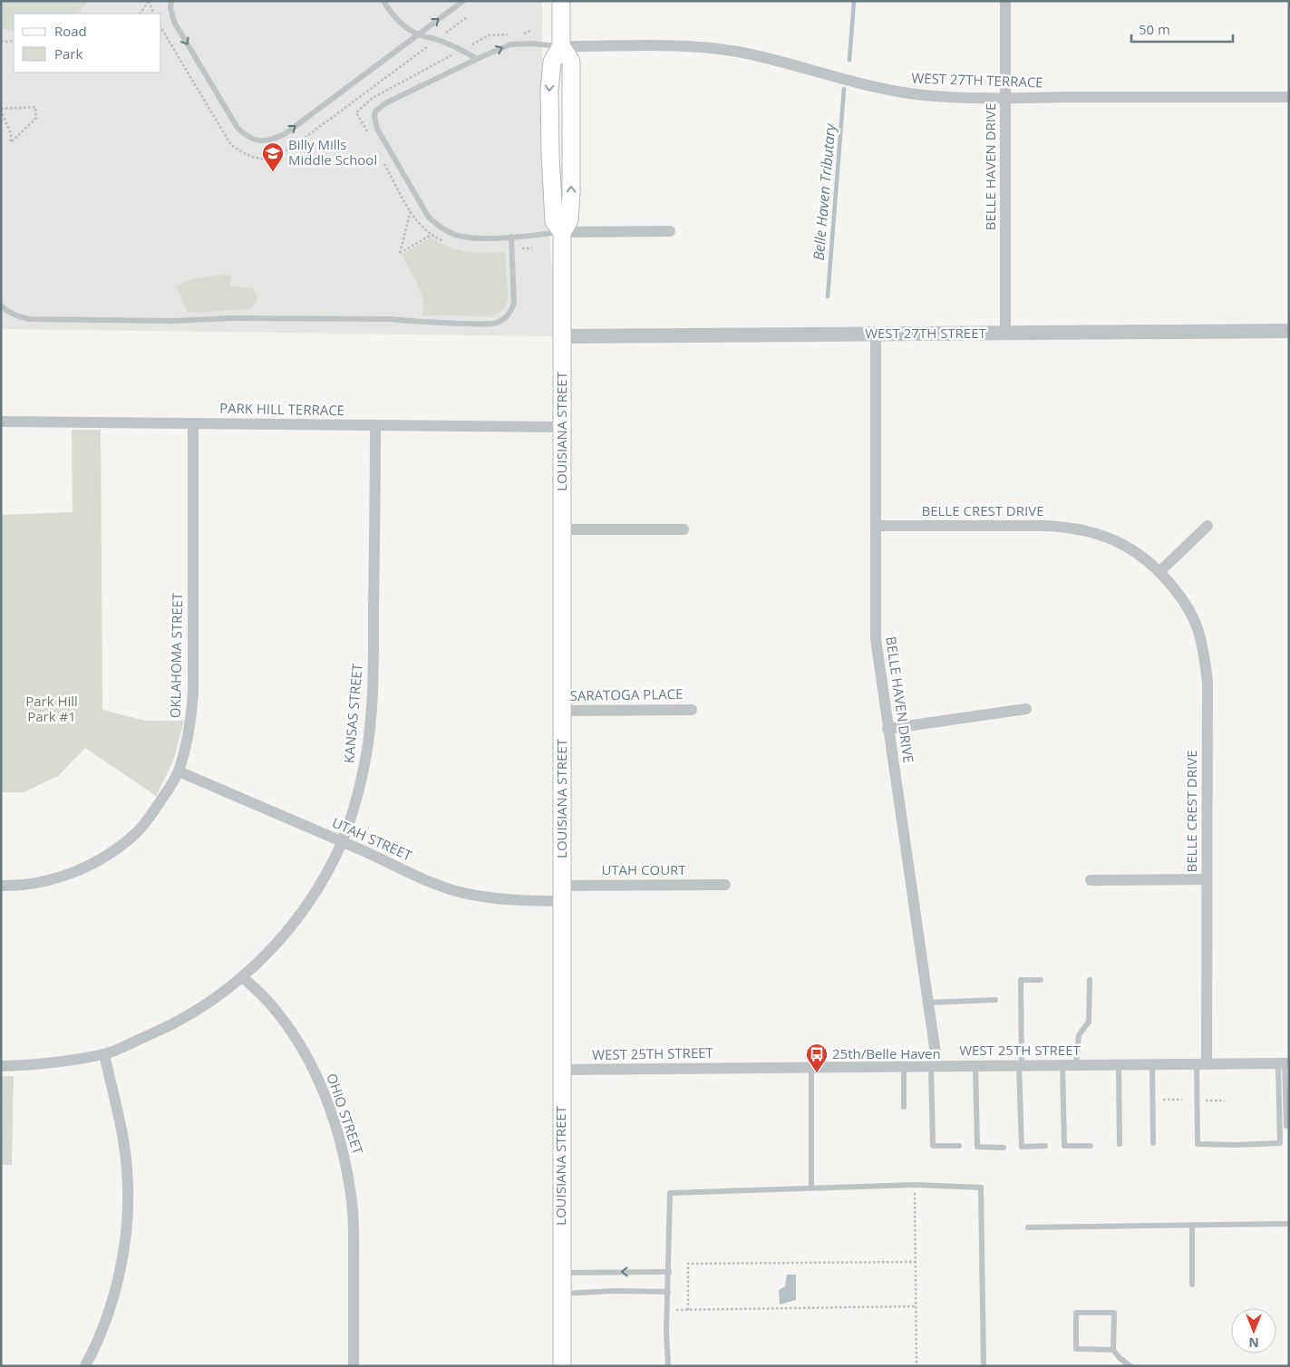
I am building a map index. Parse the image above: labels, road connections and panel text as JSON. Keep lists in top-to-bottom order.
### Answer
{
  "streets": {
    "main road": ["LOUISIANA STREET"],
    "street": [
      "WEST 27TH TERRACE",
      "BELLE HAVEN DRIVE",
      "WEST 27TH STREET",
      "PARK HILL TERRACE",
      "BELLE CREST DRIVE",
      "OKLAHOMA STREET",
      "SARATOGA PLACE",
      "KANSAS STREET",
      "UTAH STREET",
      "UTAH COURT",
      "WEST 25TH STREET",
      "OHIO STREET"
    ]
  },
  "crossings": [
    ["WEST 27TH TERRACE", "BELLE HAVEN DRIVE"],
    ["WEST 27TH TERRACE", "LOUISIANA STREET"],
    ["BELLE HAVEN DRIVE", "WEST 27TH STREET"],
    ["BELLE HAVEN DRIVE", "BELLE CREST DRIVE"],
    ["BELLE HAVEN DRIVE", "WEST 25TH STREET"],
    ["WEST 27TH STREET", "LOUISIANA STREET"],
    ["PARK HILL TERRACE", "LOUISIANA STREET"],
    ["PARK HILL TERRACE", "OKLAHOMA STREET"],
    ["PARK HILL TERRACE", "KANSAS STREET"],
    ["LOUISIANA STREET", "SARATOGA PLACE"],
    ["LOUISIANA STREET", "UTAH STREET"],
    ["LOUISIANA STREET", "UTAH COURT"],
    ["LOUISIANA STREET", "WEST 25TH STREET"],
    ["BELLE CREST DRIVE", "WEST 25TH STREET"],
    ["OKLAHOMA STREET", "UTAH STREET"],
    ["KANSAS STREET", "UTAH STREET"],
    ["KANSAS STREET", "OHIO STREET"],
    ["UTAH STREET", "UTAH COURT"]
  ],
  "water": ["Belle Haven Tributary"],
  "parks": ["Park Hill Park #1"],
  "places": {
    "school or university": ["Billy Mills Middle School"],
    "bus stop": ["25th/Belle Haven"]
  },
  "legend": ["Road", "Park"],
  "scale_bar": "50 m",
  "north": "bottom"
}
